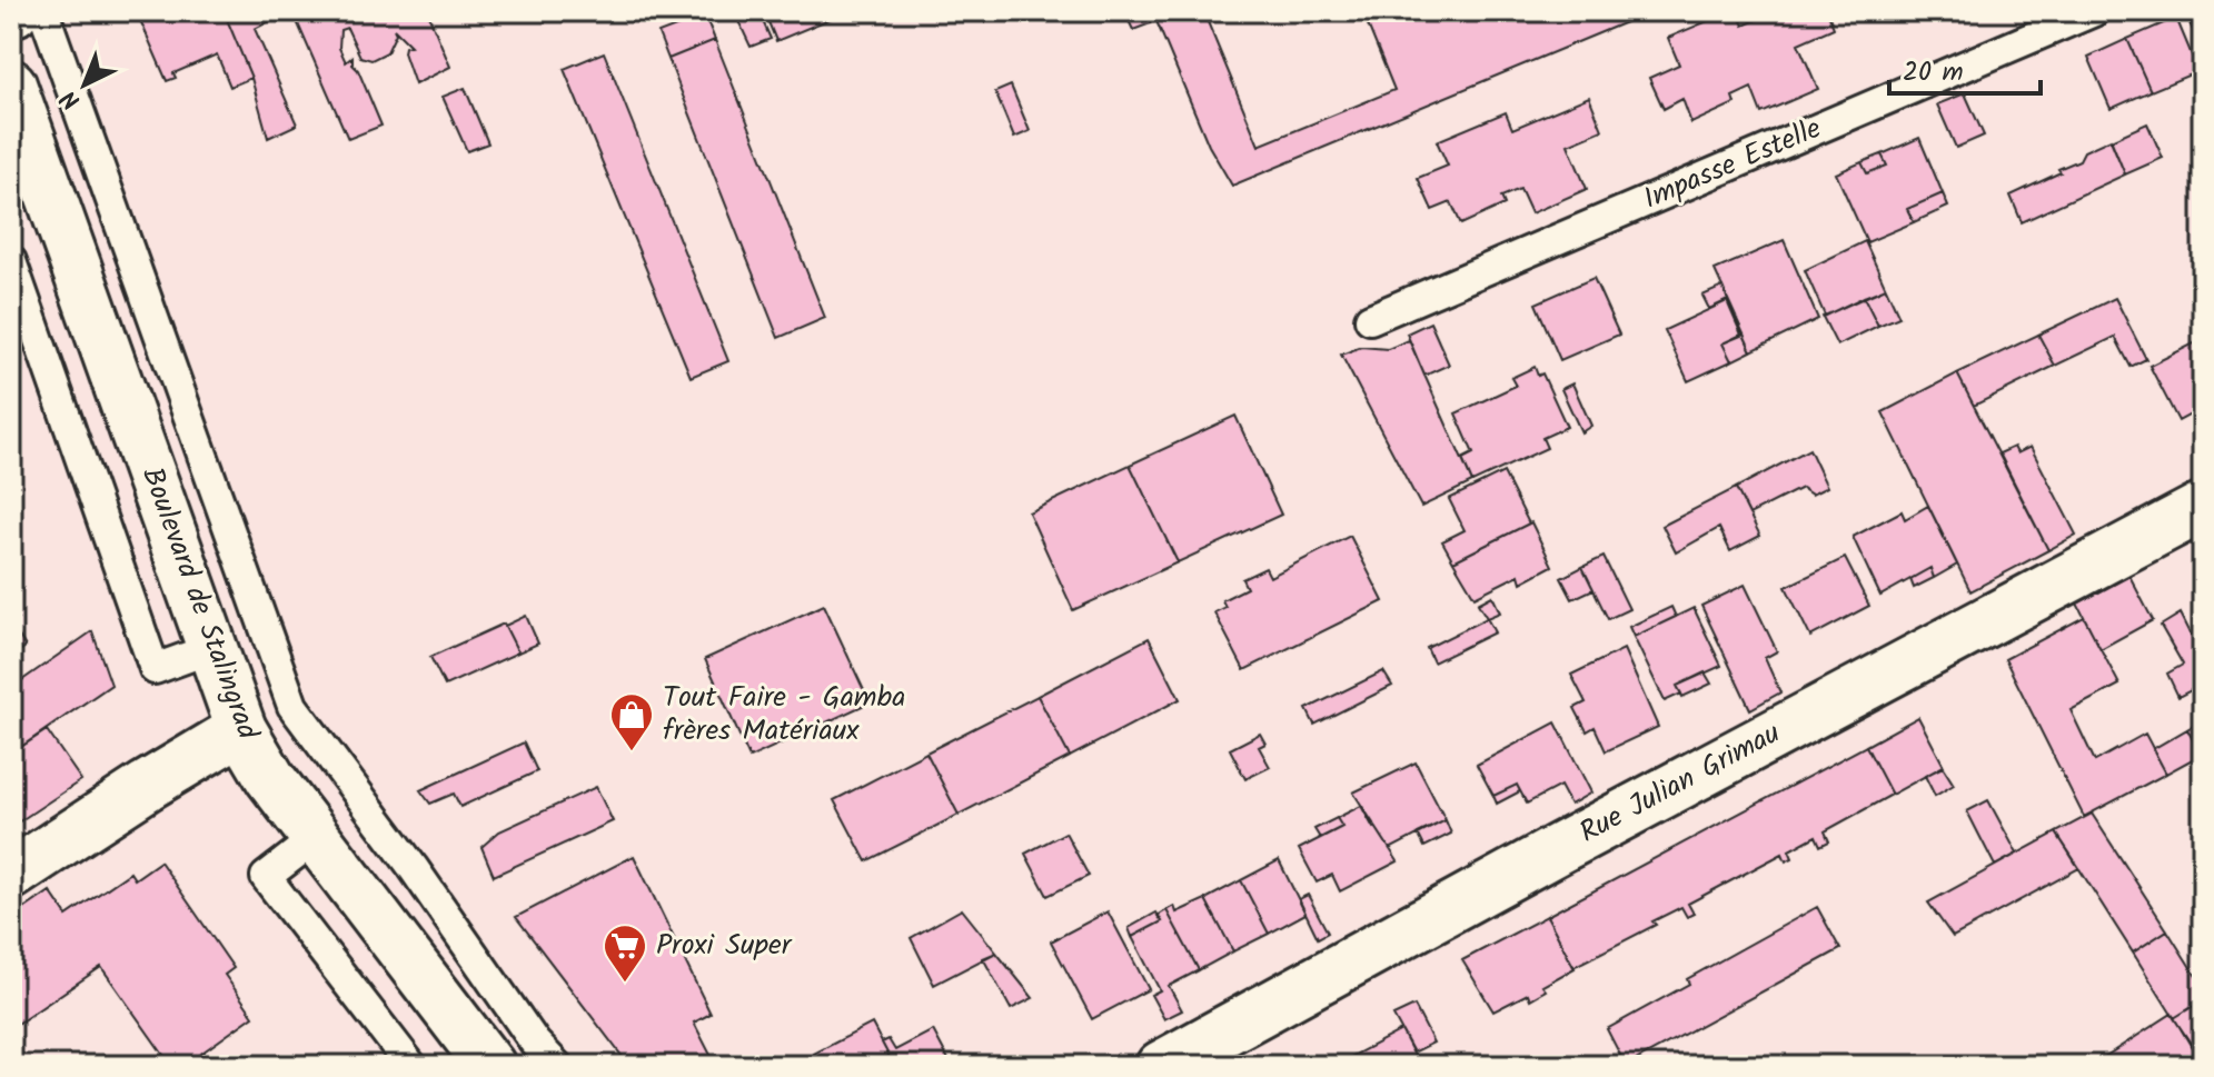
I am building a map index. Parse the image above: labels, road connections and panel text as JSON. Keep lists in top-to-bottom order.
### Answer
{
  "streets": {
    "street": ["Boulevard de Stalingrad", "Rue Julian Grimau"],
    "lane": ["Impasse Estelle"]
  },
  "places": {
    "shop": ["Tout Faire - Gamba frères Matériaux"],
    "supermarket": ["Proxi Super"]
  },
  "scale_bar": "20 m",
  "north": "bottom left"
}
